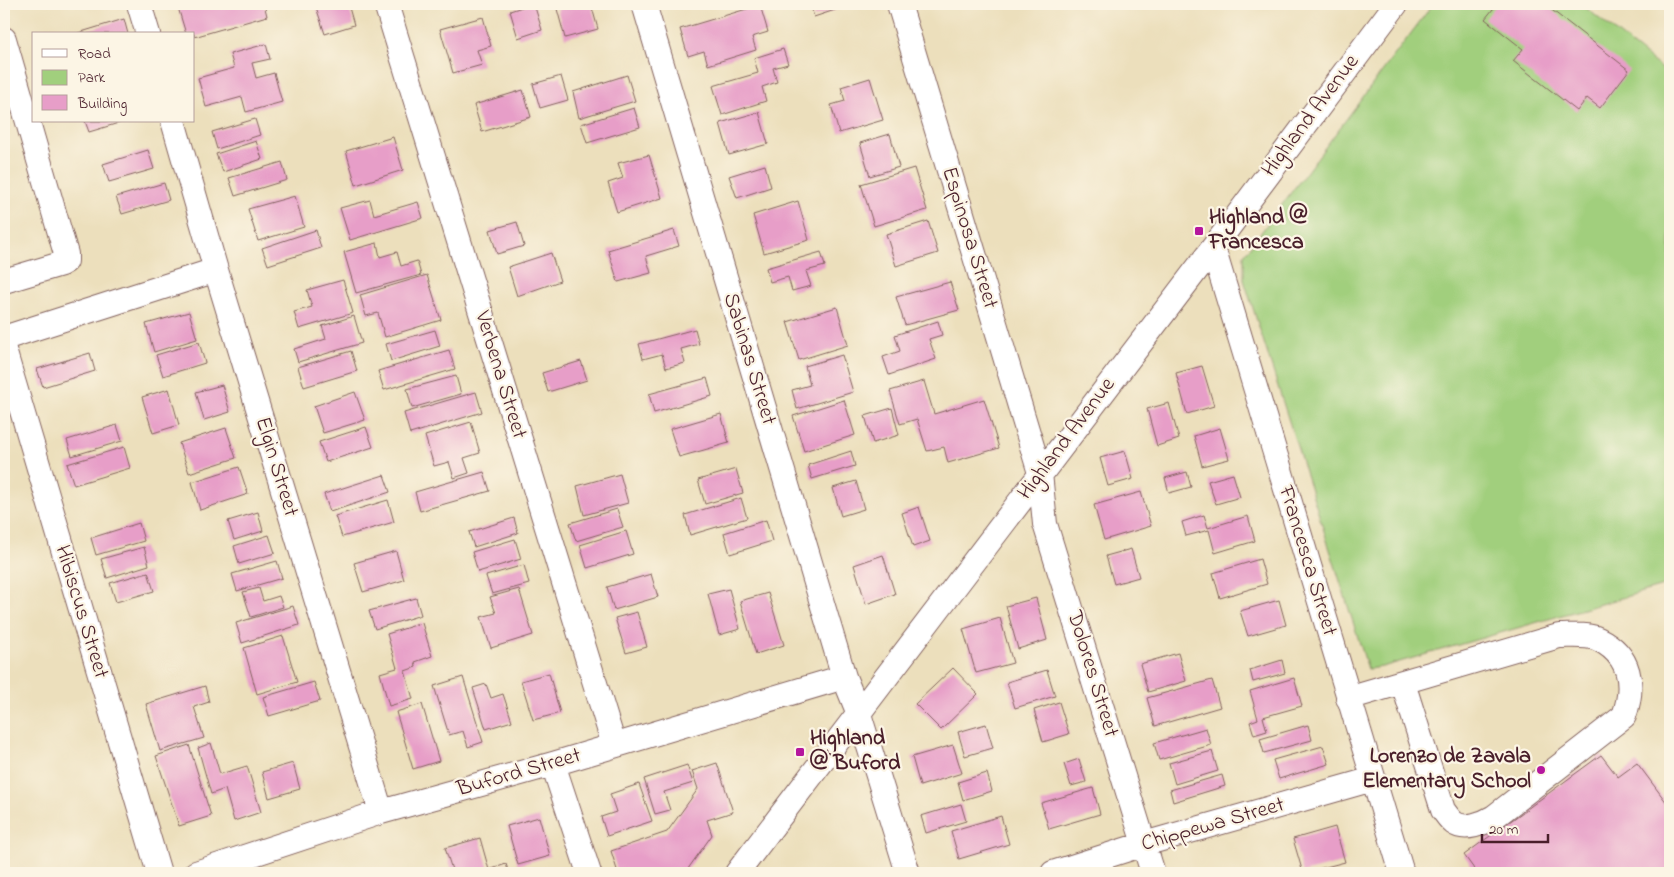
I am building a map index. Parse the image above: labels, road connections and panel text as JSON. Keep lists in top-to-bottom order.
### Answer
{
  "streets": {
    "street": [
      "Highland Avenue",
      "Espinosa Street",
      "Sabinas Street",
      "Verbena Street",
      "Elgin Street",
      "Francesca Street",
      "Hibiscus Street",
      "Dolores Street",
      "Buford Street",
      "Chippewa Street"
    ]
  },
  "crossings": [
    ["Highland Avenue", "Espinosa Street"],
    ["Highland Avenue", "Sabinas Street"],
    ["Highland Avenue", "Francesca Street"],
    ["Highland Avenue", "Dolores Street"],
    ["Espinosa Street", "Dolores Street"],
    ["Sabinas Street", "Buford Street"],
    ["Verbena Street", "Buford Street"],
    ["Elgin Street", "Buford Street"],
    ["Francesca Street", "Chippewa Street"],
    ["Dolores Street", "Chippewa Street"]
  ],
  "places": {
    "transit": ["Highland @ Francesca", "Highland @ Buford"],
    "other": ["Lorenzo de Zavala Elementary School"]
  },
  "legend": ["Road", "Park", "Building"],
  "scale_bar": "20 m"
}
